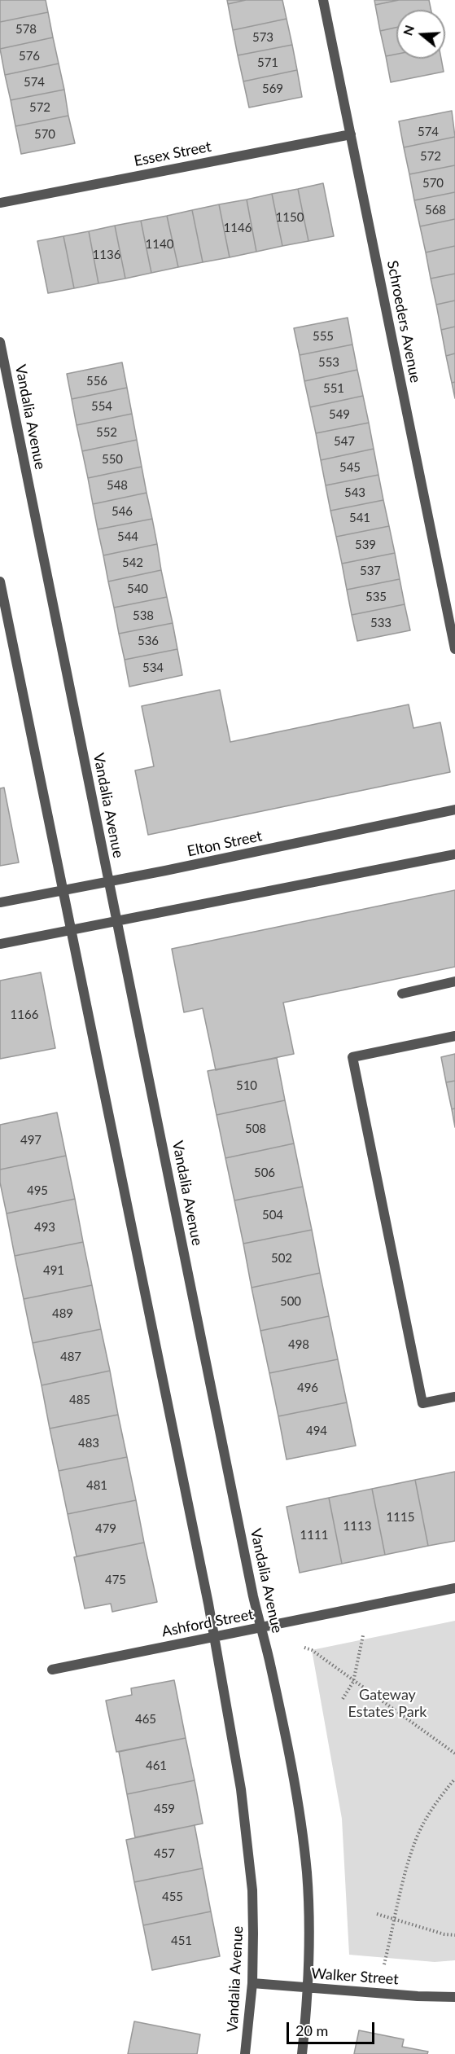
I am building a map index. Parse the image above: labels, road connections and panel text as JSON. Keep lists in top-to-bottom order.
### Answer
{
  "streets": {
    "street": [
      "Essex Street",
      "Schroeders Avenue",
      "Vandalia Avenue",
      "Elton Street",
      "Ashford Street",
      "Walker Street"
    ]
  },
  "crossings": [
    ["Essex Street", "Schroeders Avenue"],
    ["Vandalia Avenue", "Elton Street"],
    ["Vandalia Avenue", "Ashford Street"],
    ["Vandalia Avenue", "Walker Street"]
  ],
  "parks": ["Gateway Estates Park"],
  "house_numbers": [
    "578",
    "573",
    "576",
    "571",
    "574",
    "569",
    "572",
    "574",
    "570",
    "572",
    "570",
    "568",
    "1150",
    "1146",
    "1140",
    "1136",
    "555",
    "553",
    "556",
    "551",
    "554",
    "549",
    "552",
    "547",
    "550",
    "545",
    "548",
    "543",
    "546",
    "541",
    "544",
    "539",
    "542",
    "537",
    "540",
    "535",
    "538",
    "533",
    "536",
    "534",
    "1166",
    "510",
    "508",
    "497",
    "506",
    "495",
    "504",
    "493",
    "502",
    "491",
    "500",
    "489",
    "498",
    "487",
    "496",
    "485",
    "494",
    "483",
    "481",
    "1115",
    "1113",
    "479",
    "1111",
    "475",
    "465",
    "461",
    "459",
    "457",
    "455",
    "451"
  ],
  "scale_bar": "20 m",
  "north": "left"
}
